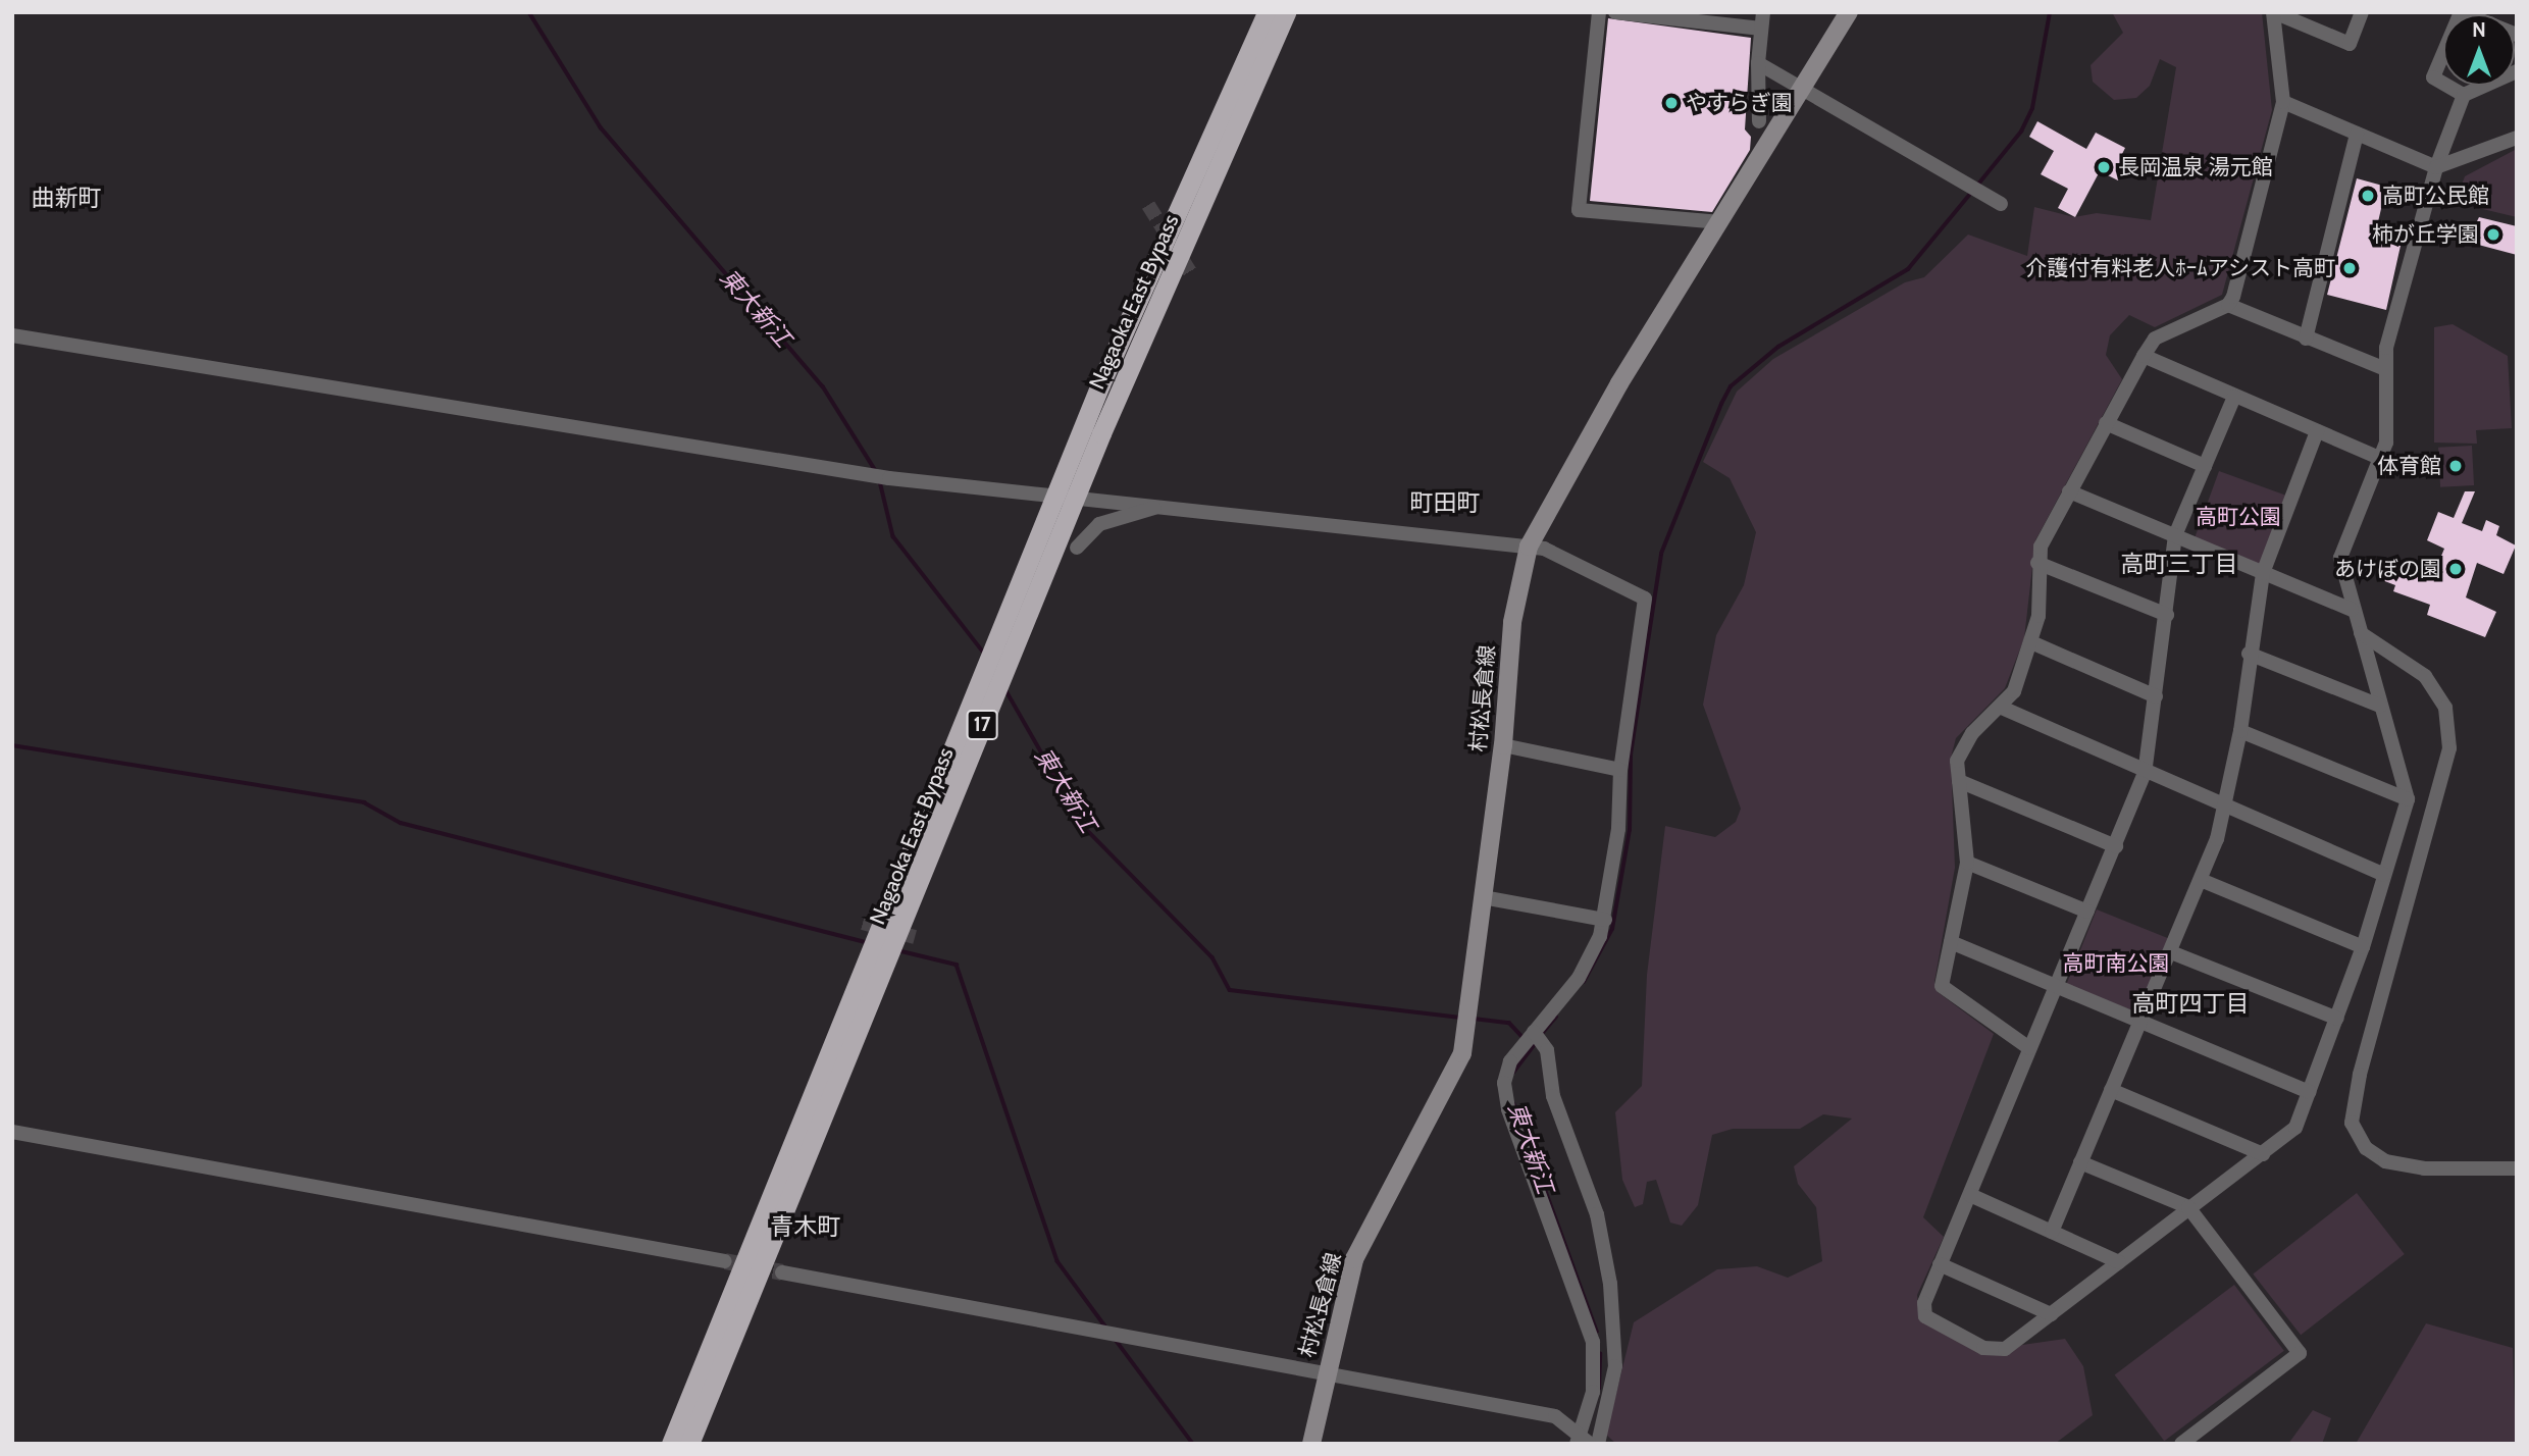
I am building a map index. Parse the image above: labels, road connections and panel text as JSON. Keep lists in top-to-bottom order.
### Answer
{
  "streets": {
    "highway": ["Nagaoka East Bypass", "17"],
    "main road": ["村松長倉線"]
  },
  "districts": [
    "曲新町",
    "町田町",
    "高町三丁目",
    "高町四丁目",
    "青木町"
  ],
  "water": ["東大新江"],
  "parks": ["高町公園", "高町南公園"],
  "places": [
    "やすらぎ園",
    "長岡温泉 湯元館",
    "高町公民館",
    "柿が丘学園",
    "介護付有料老人ﾎｰﾑアシスト高町",
    "体育館",
    "あけぼの園"
  ],
  "north": "top"
}
